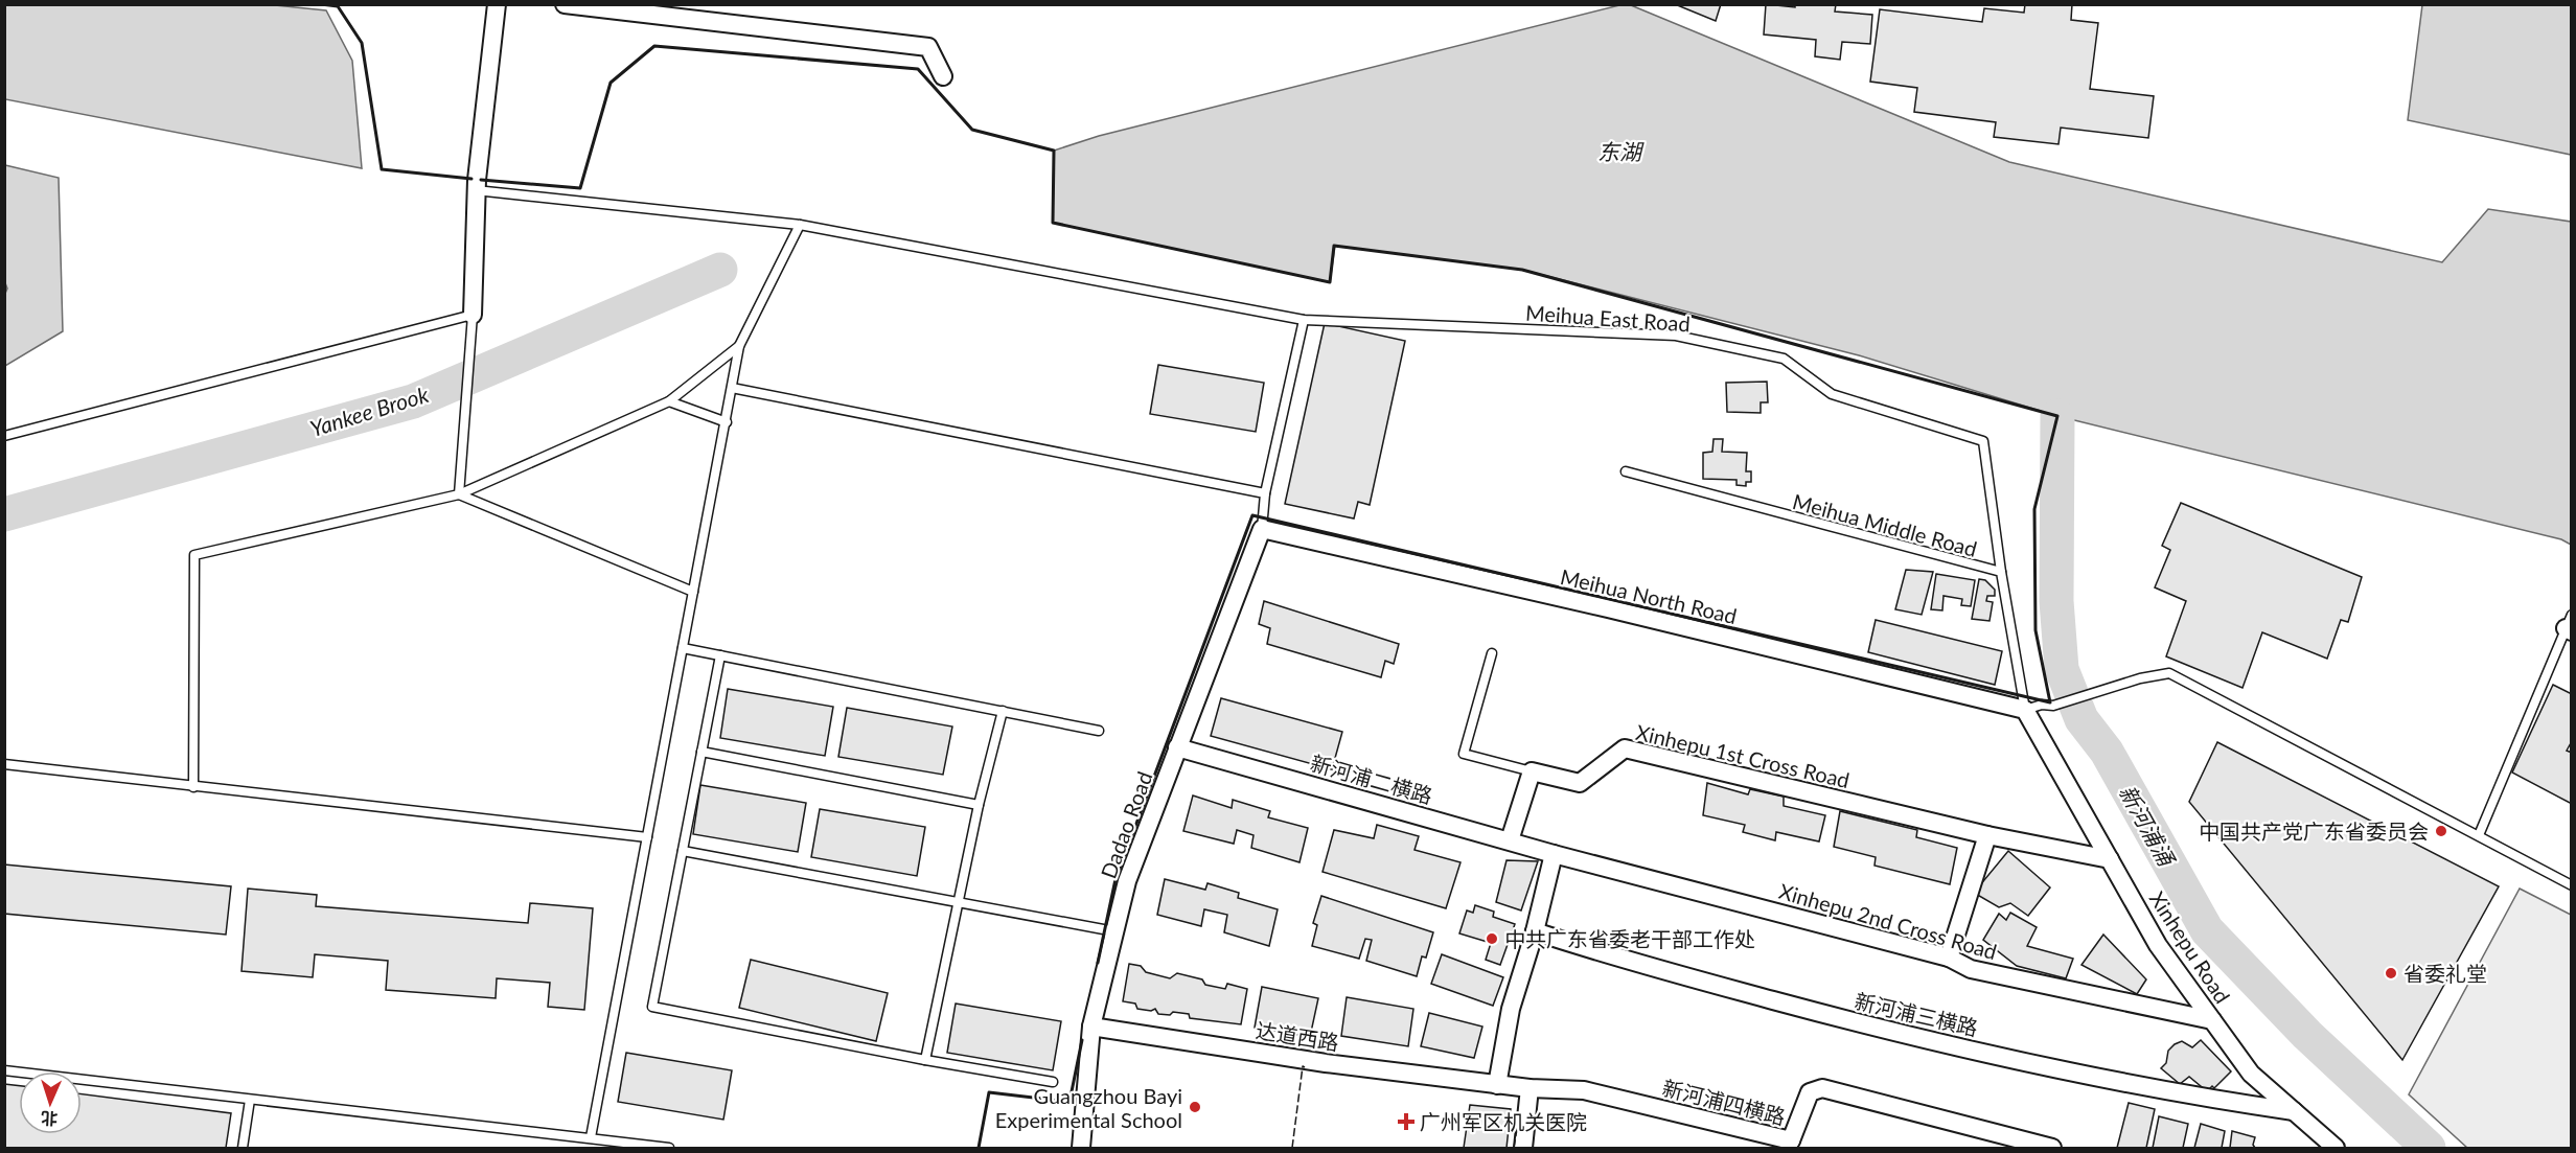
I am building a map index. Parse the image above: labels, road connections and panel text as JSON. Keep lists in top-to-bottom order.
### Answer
{
  "streets": {
    "street": [
      "Meihua North Road",
      "Xinhepu 1st Cross Road",
      "新河浦二横路",
      "Dadao Road",
      "Xinhepu 2nd Cross Road",
      "Xinhepu Road",
      "新河浦三横路",
      "达道西路",
      "新河浦四横路"
    ],
    "lane": ["Meihua East Road", "Meihua Middle Road"]
  },
  "crossings": [
    ["Meihua East Road", "Meihua Middle Road"],
    ["Meihua Middle Road", "Meihua North Road"],
    ["Meihua Middle Road", "Xinhepu Road"],
    ["Meihua North Road", "Dadao Road"],
    ["Meihua North Road", "Xinhepu Road"],
    ["新河浦二横路", "Dadao Road"],
    ["新河浦二横路", "Xinhepu 2nd Cross Road"],
    ["Dadao Road", "达道西路"],
    ["Xinhepu 2nd Cross Road", "Xinhepu Road"],
    ["Xinhepu Road", "新河浦三横路"],
    ["达道西路", "新河浦四横路"]
  ],
  "water": ["东湖", "Yankee Brook", "新河浦涌"],
  "places": {
    "other": [
      "中国共产党广东省委员会",
      "中共广东省委老干部工作处",
      "省委礼堂",
      "Guangzhou Bayi Experimental School"
    ],
    "health": ["广州军区机关医院"]
  },
  "north": "bottom"
}
